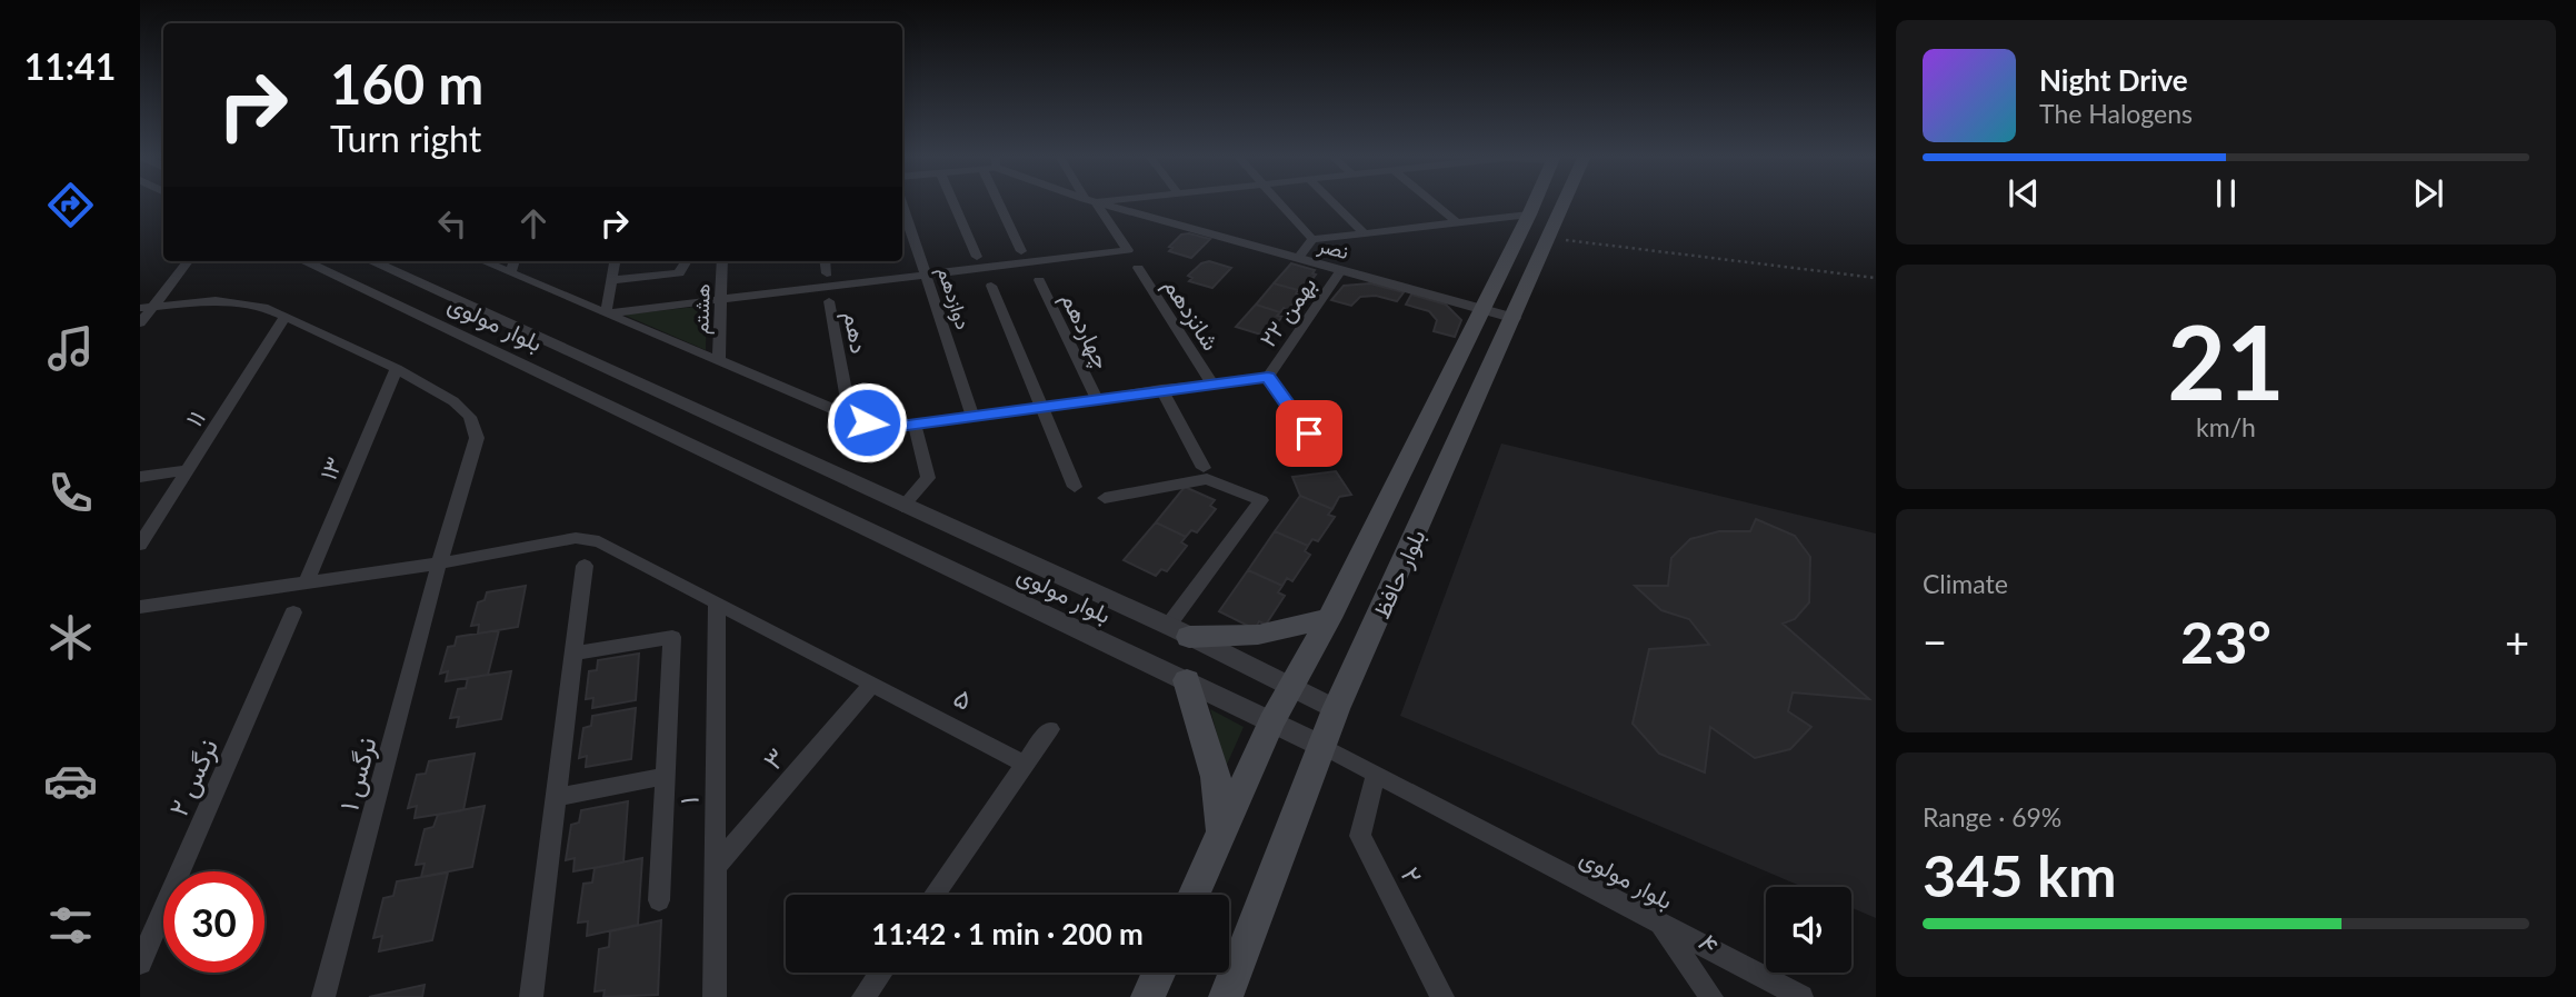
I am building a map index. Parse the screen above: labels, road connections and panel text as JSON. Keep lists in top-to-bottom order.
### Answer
{
  "streets": {
    "main road": ["بلوار حافظ"],
    "street": [
      "نصر",
      "دوازدهم",
      "هشتم",
      "۲۲ بهمن",
      "شانزدهم",
      "بلوار مولوی",
      "چهاردهم",
      "دهم",
      "۱۱",
      "۱۳",
      "۵",
      "۳",
      "نرگس ۱",
      "نرگس ۲",
      "۱",
      "۲",
      "۴"
    ]
  },
  "crossings": [
    ["نصر", "۲۲ بهمن"],
    ["نصر", "بلوار حافظ"],
    ["بلوار مولوی", "بلوار حافظ"],
    ["بلوار مولوی", "۲"],
    ["بلوار مولوی", "۴"],
    ["۱۱", "نرگس ۱"],
    ["۱۳", "۵"],
    ["۱۳", "نرگس ۱"],
    ["۵", "۳"],
    ["۵", "نرگس ۱"],
    ["۵", "۱"],
    ["۳", "۱"]
  ],
  "page": {
    "tabs": "11:41",
    "turn": ["160 m", "Turn right"],
    "song": ["Night Drive", "The Halogens"],
    "tile": [
      ["21", "km/h"],
      "Climate",
      ["Range · 69%", "345 km"]
    ],
    "heat": ["−", "23°", "+"],
    "limit": "30",
    "trip": "11:42 · 1 min · 200 m"
  }
}
